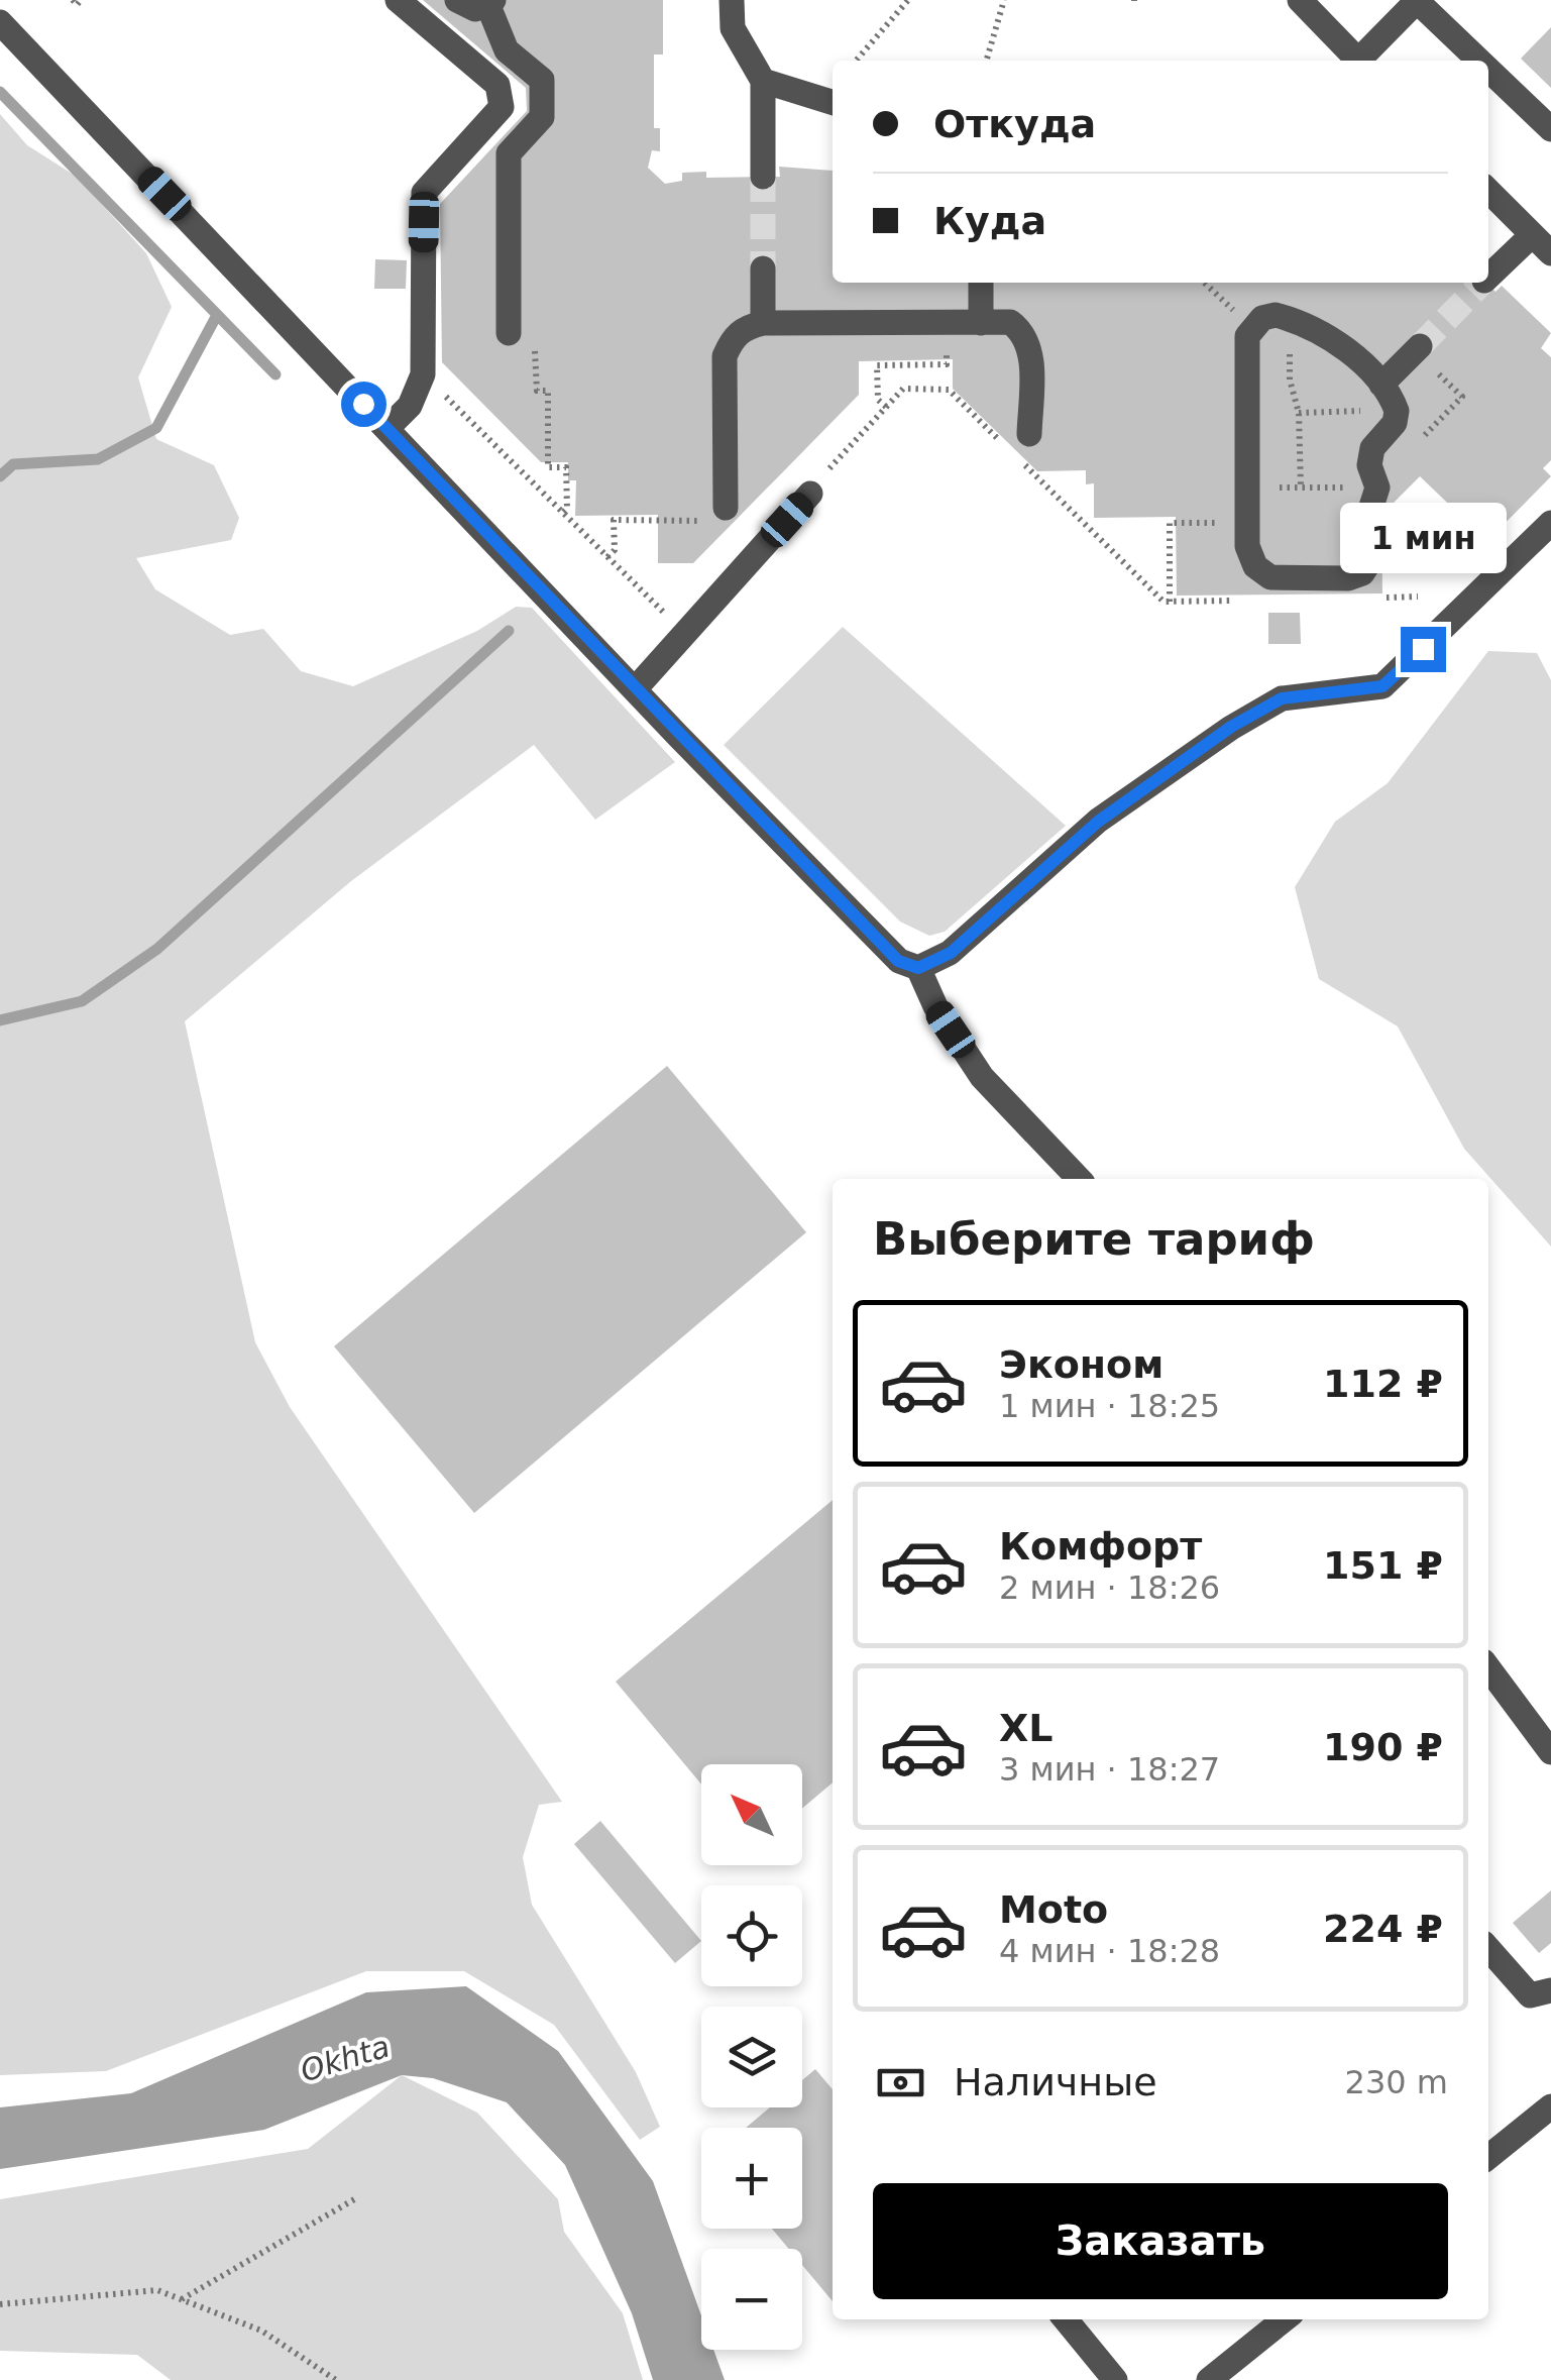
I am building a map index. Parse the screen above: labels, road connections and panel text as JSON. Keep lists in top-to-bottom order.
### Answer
{
  "water": ["Okhta"],
  "north": "top left",
  "page": {
    "banner": ["Откуда", "Куда"],
    "bubble": "1 мин",
    "heading": "Выберите тариф",
    "list": [
      {
        "name": "Эконом",
        "note": "1 мин · 18:25",
        "value": "112 ₽"
      },
      {
        "name": "Комфорт",
        "note": "2 мин · 18:26",
        "value": "151 ₽"
      },
      {
        "name": "XL",
        "note": "3 мин · 18:27",
        "value": "190 ₽"
      },
      {
        "name": "Moto",
        "note": "4 мин · 18:28",
        "value": "224 ₽"
      }
    ],
    "map_buttons": ["+", "−"],
    "pay": ["Наличные", "230 m"],
    "buttons": "Заказать"
  }
}
